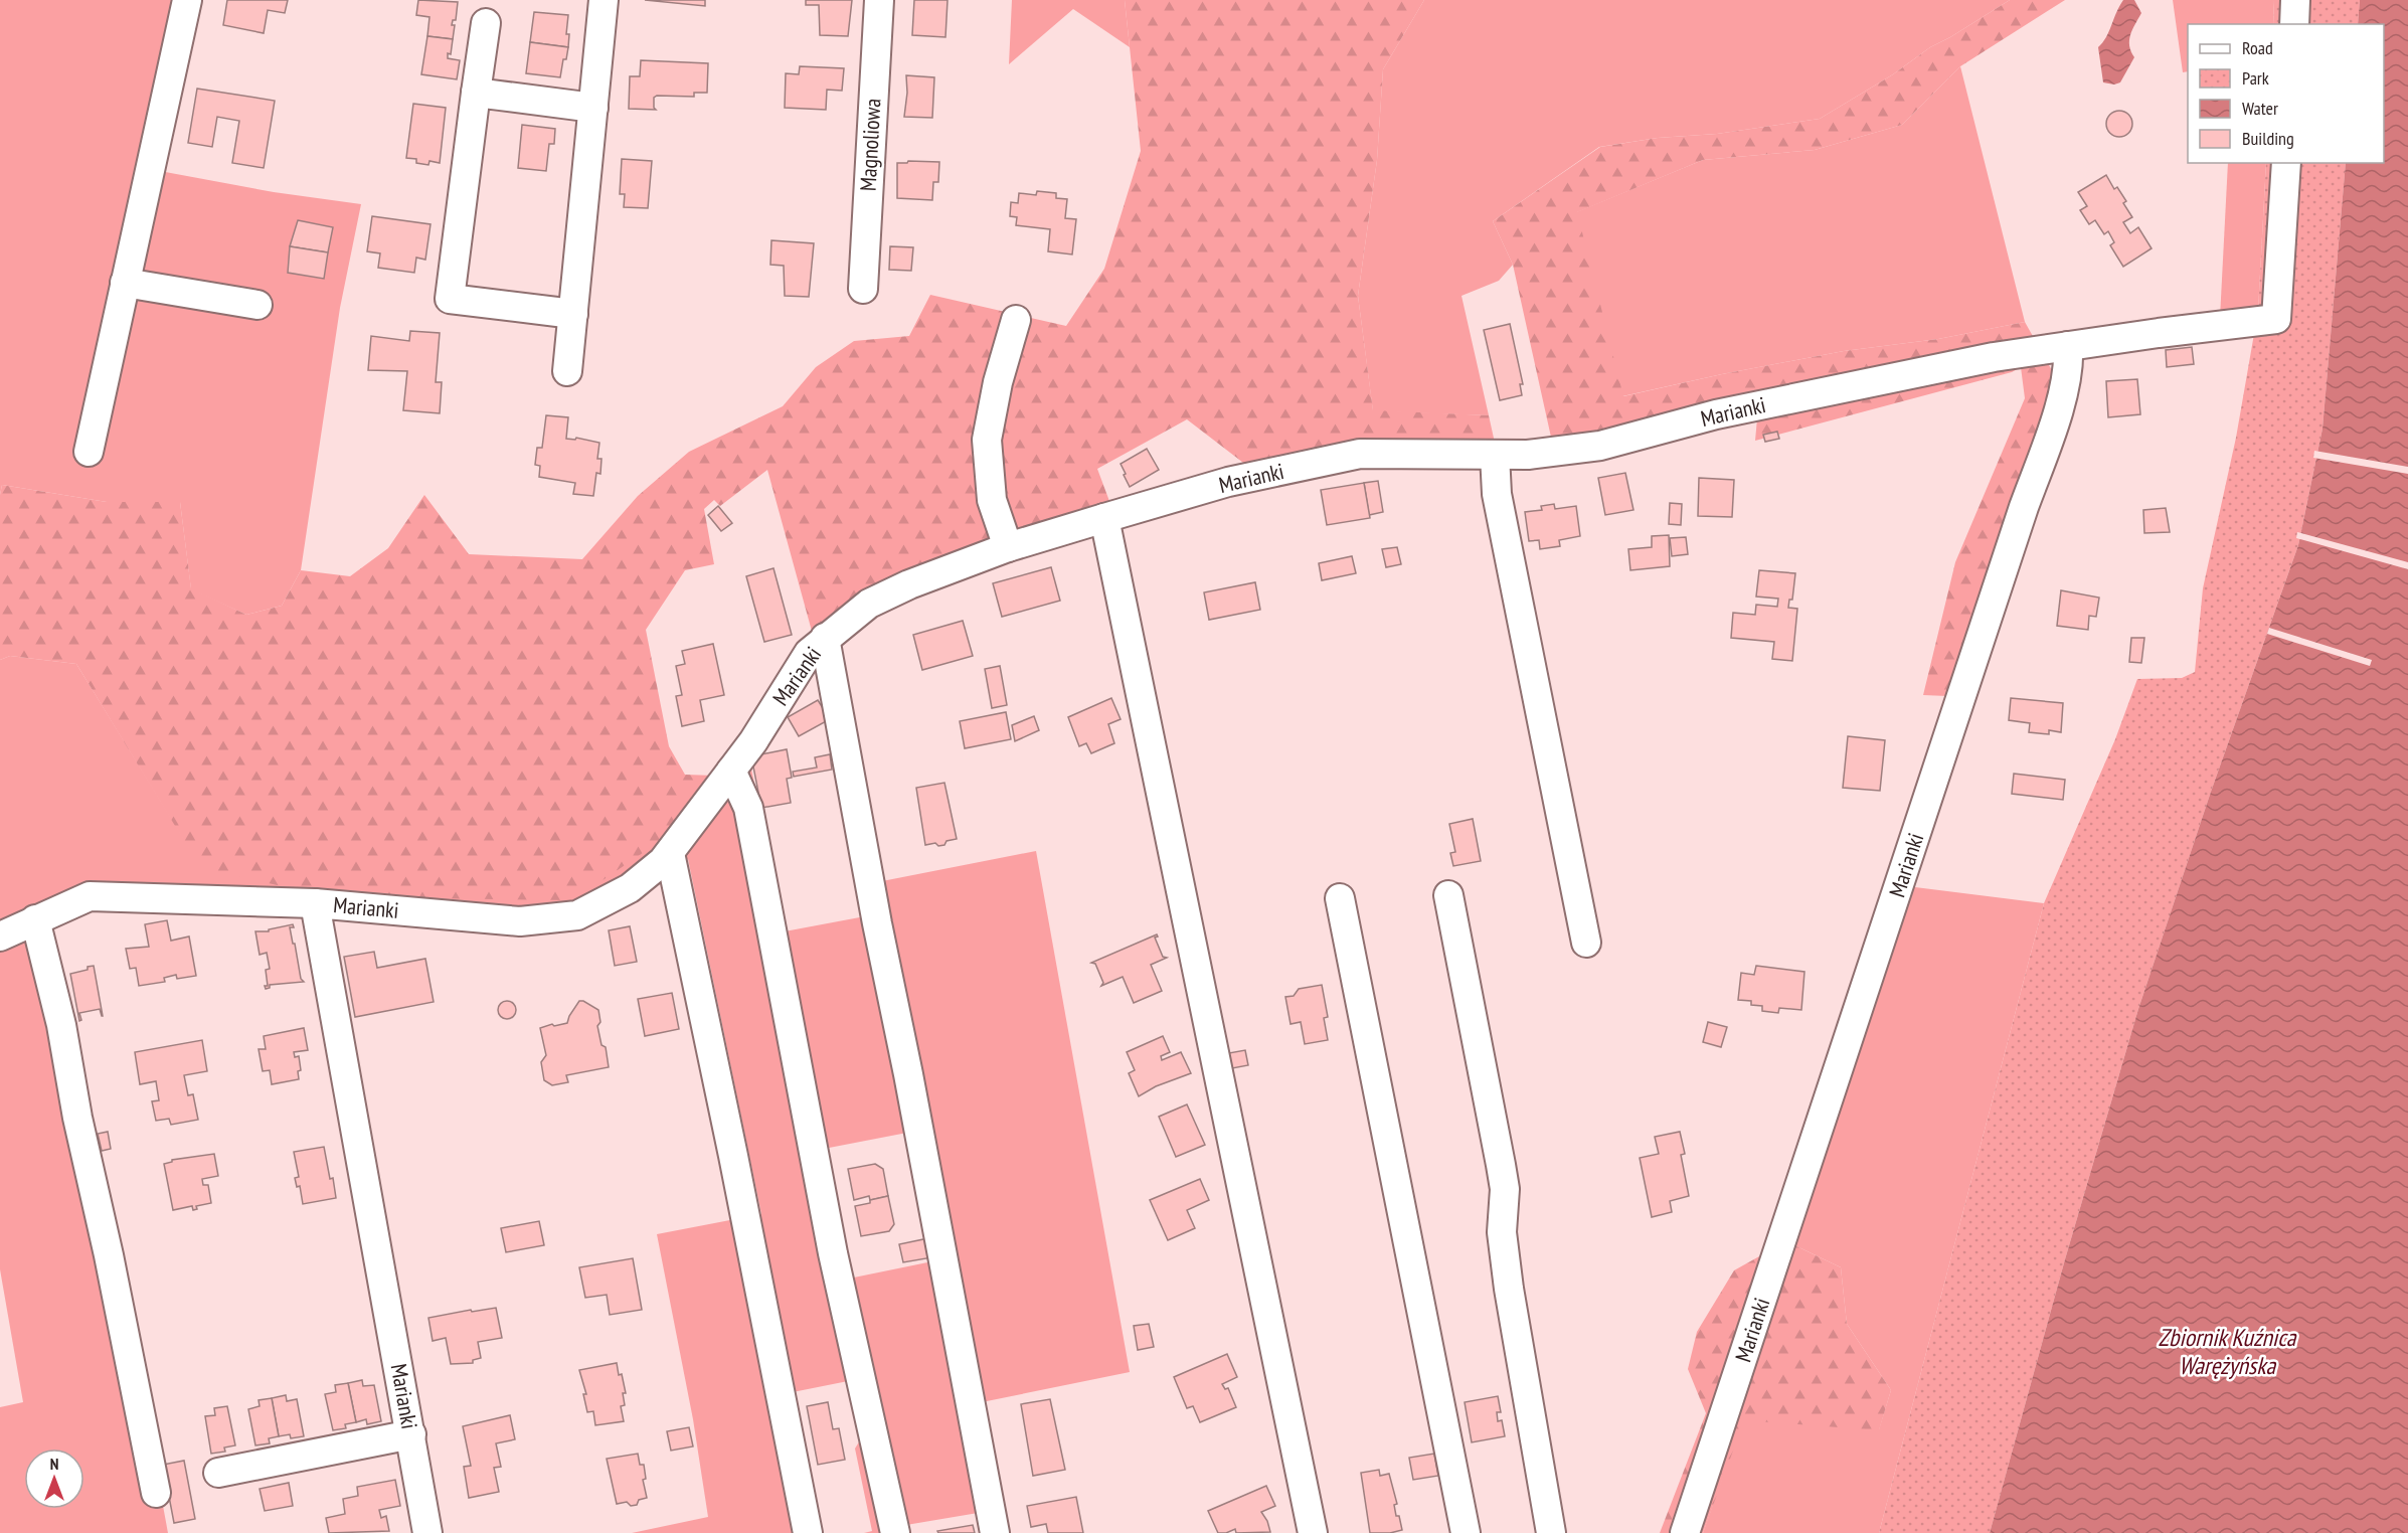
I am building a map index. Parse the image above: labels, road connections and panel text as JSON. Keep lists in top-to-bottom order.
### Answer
{
  "streets": {
    "street": ["Magnoliowa", "Marianki"]
  },
  "water": ["Zbiornik Kuźnica Warężyńska"],
  "legend": [
    "Road",
    "Park",
    "Water",
    "Building"
  ],
  "north": "top"
}
